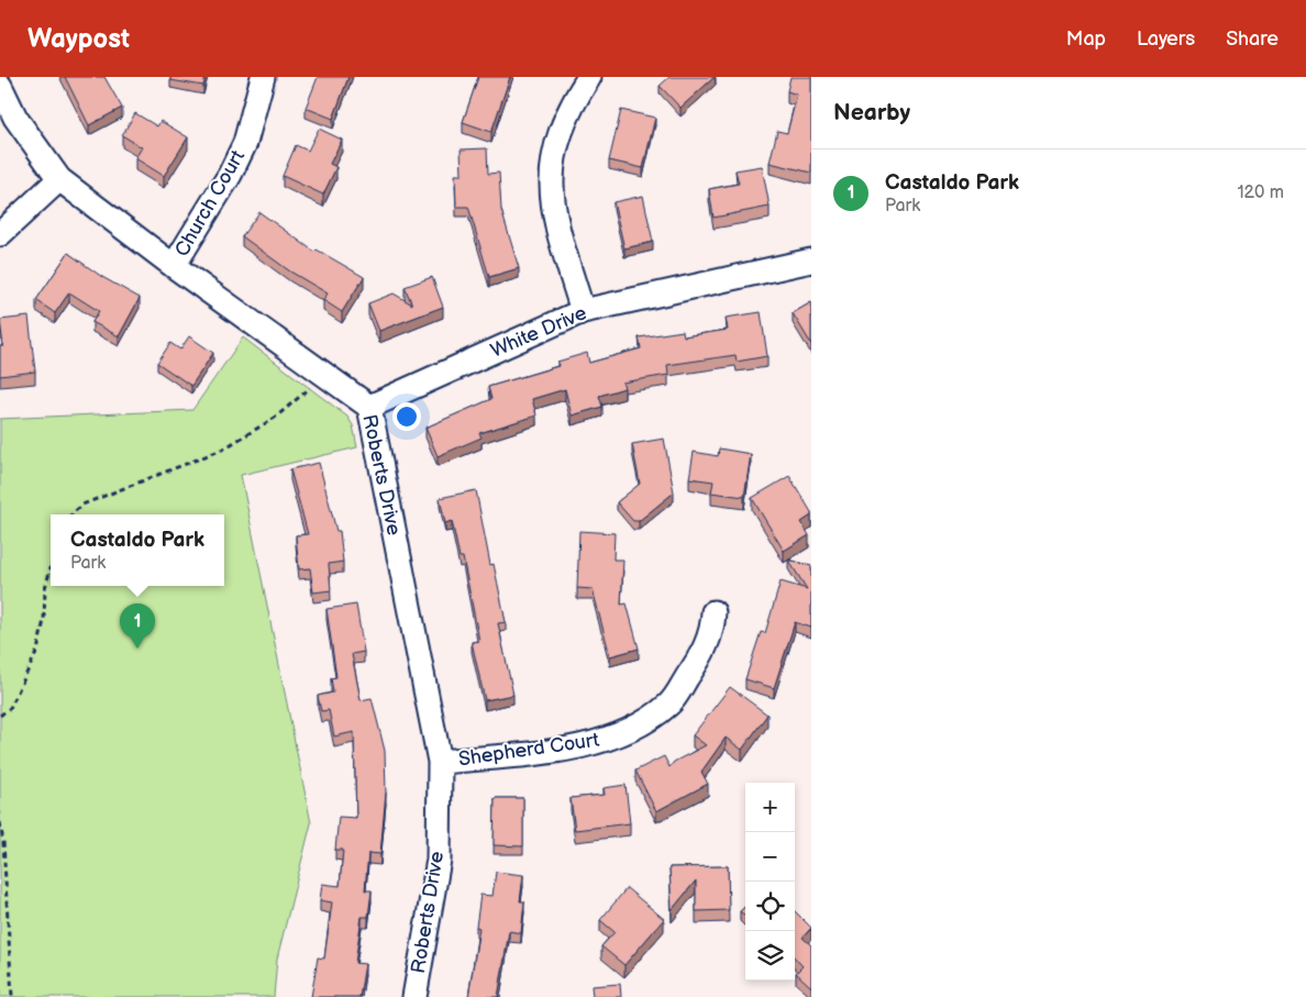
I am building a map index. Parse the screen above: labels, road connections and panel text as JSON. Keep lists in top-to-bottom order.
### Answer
{
  "streets": {
    "street": [
      "Church Court",
      "White Drive",
      "Roberts Drive",
      "Shepherd Court"
    ]
  },
  "crossings": [
    ["Church Court", "Roberts Drive"],
    ["White Drive", "Roberts Drive"],
    ["Roberts Drive", "Shepherd Court"]
  ],
  "page": {
    "header": "Waypost",
    "nav": ["Map", "Layers", "Share"],
    "heading": "Nearby",
    "list": [
      {
        "mark": "1",
        "name": "Castaldo Park",
        "note": "Park",
        "value": "120 m"
      }
    ],
    "popup": ["Castaldo Park", "Park"],
    "pins": "1",
    "map_buttons": ["+", "−"]
  }
}
